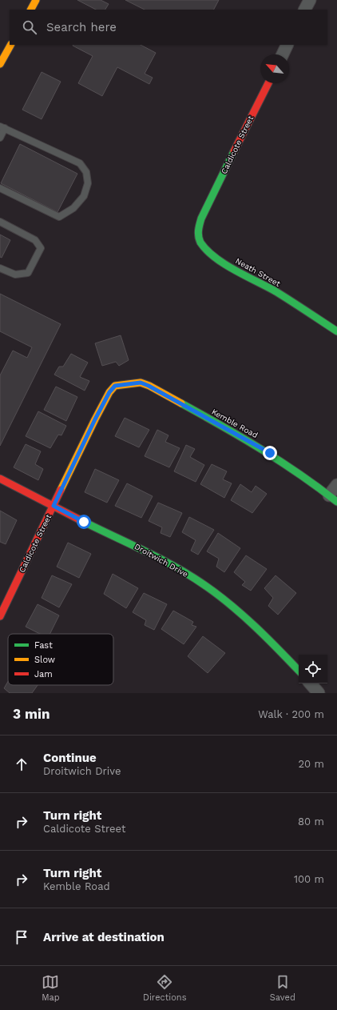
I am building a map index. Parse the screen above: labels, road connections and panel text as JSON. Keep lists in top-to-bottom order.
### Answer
{
  "streets": {
    "street": [
      "Caldicote Street",
      "Neath Street",
      "Kemble Road",
      "Droitwich Drive"
    ]
  },
  "crossings": [
    ["Caldicote Street", "Neath Street"],
    ["Caldicote Street", "Kemble Road"],
    ["Caldicote Street", "Droitwich Drive"]
  ],
  "legend": ["Fast", "Slow", "Jam"],
  "north": "top left",
  "page": {
    "search": "Search here",
    "heading": ["3 min", "Walk · 200 m"],
    "list": [
      ["Continue", "Droitwich Drive", "20 m"],
      ["Turn right", "Caldicote Street", "80 m"],
      ["Turn right", "Kemble Road", "100 m"],
      "Arrive at destination"
    ],
    "nav": ["Map", "Directions", "Saved"]
  }
}
